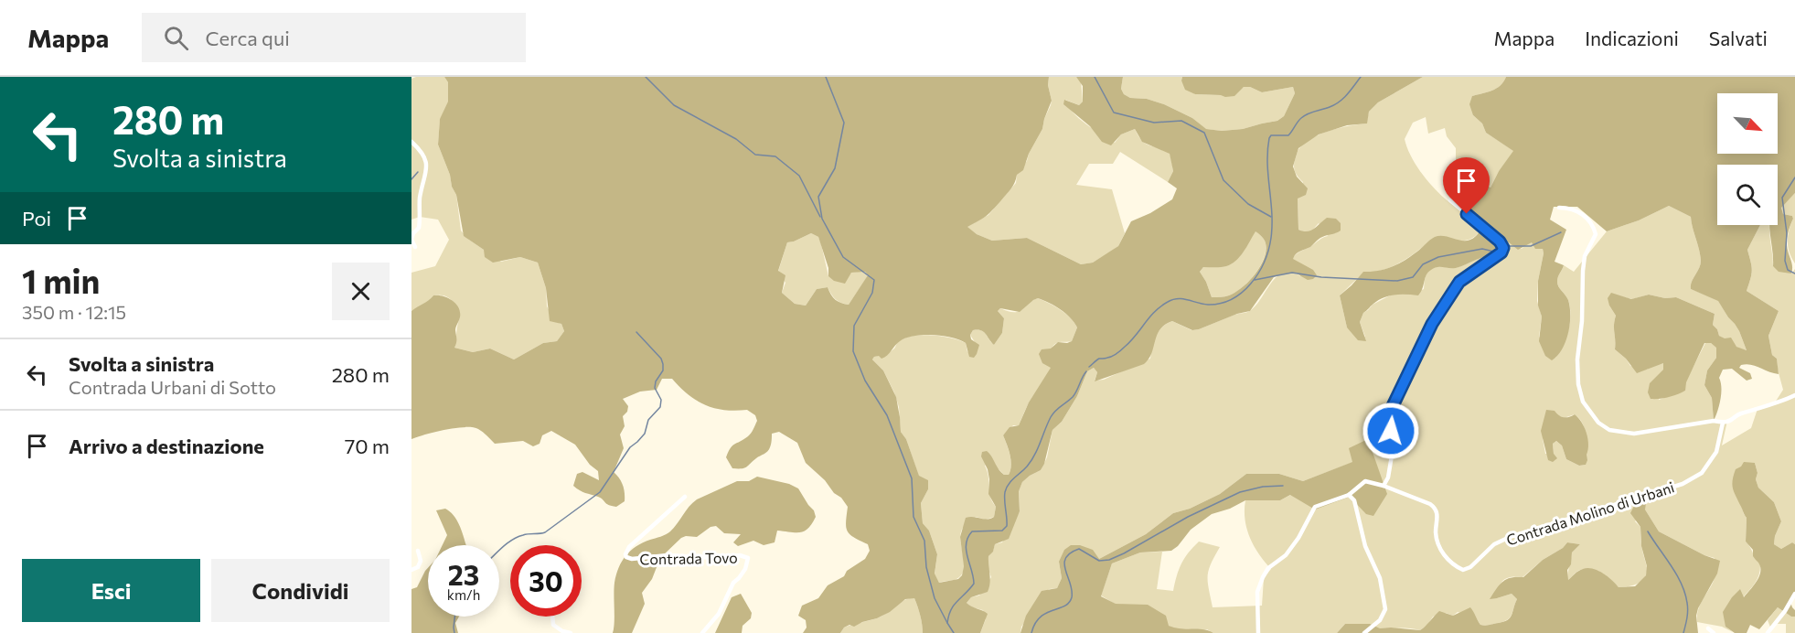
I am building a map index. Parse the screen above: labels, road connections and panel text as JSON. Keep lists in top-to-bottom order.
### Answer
{
  "streets": {
    "street": ["Contrada Molino di Urbani", "Contrada Tovo"]
  },
  "north": "bottom right",
  "page": {
    "header": "Mappa",
    "search": "Cerca qui",
    "nav": ["Mappa", "Indicazioni", "Salvati"],
    "turn": ["280 m", "Svolta a sinistra"],
    "then": "Poi",
    "heading": ["1 min", "350 m · 12:15"],
    "list": [
      {
        "name": "Svolta a sinistra",
        "note": "Contrada Urbani di Sotto",
        "value": "280 m"
      },
      {
        "name": "Arrivo a destinazione",
        "value": "70 m"
      }
    ],
    "speed": "23 km/h",
    "limit": "30",
    "buttons": ["Esci", "Condividi"]
  }
}
